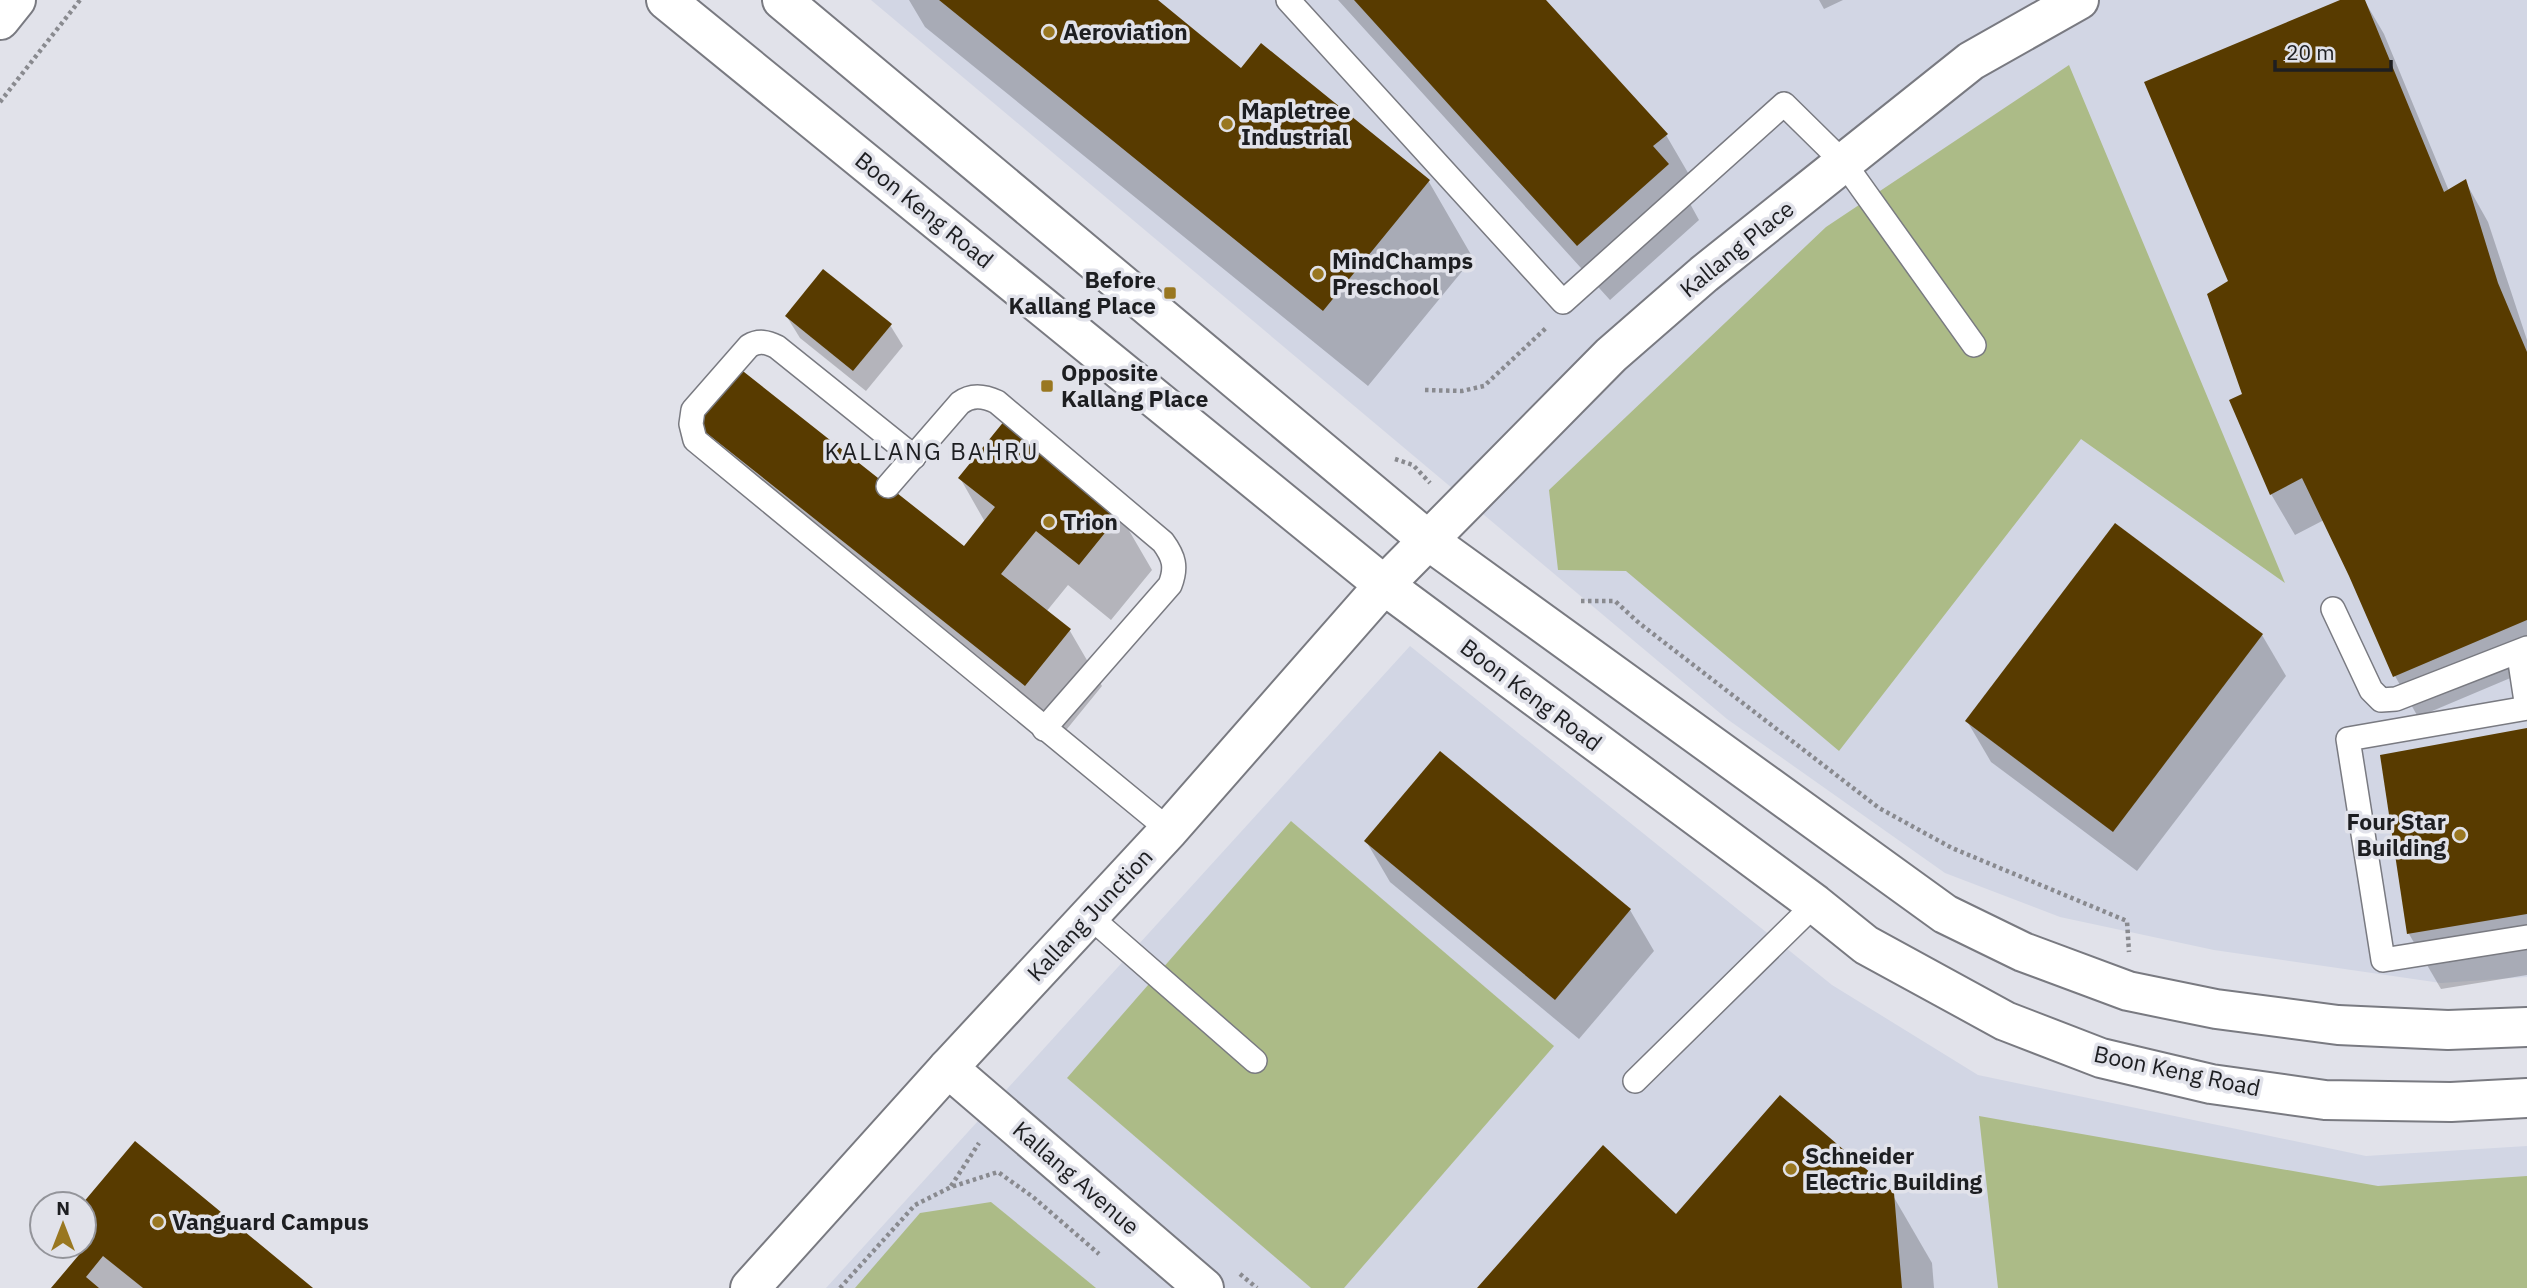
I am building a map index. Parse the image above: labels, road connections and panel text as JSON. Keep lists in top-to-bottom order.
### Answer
{
  "streets": {
    "main road": [
      "Boon Keng Road",
      "Kallang Place",
      "Kallang Junction",
      "Kallang Avenue"
    ]
  },
  "crossings": [
    ["Boon Keng Road", "Kallang Junction"],
    ["Kallang Place", "Kallang Junction"],
    ["Kallang Junction", "Kallang Avenue"]
  ],
  "districts": ["KALLANG BAHRU"],
  "places": {
    "other": [
      "Aeroviation",
      "Mapletree Industrial",
      "MindChamps Preschool",
      "Trion",
      "Four Star Building",
      "Schneider Electric Building",
      "Vanguard Campus"
    ],
    "transit": ["Before Kallang Place", "Opposite Kallang Place"]
  },
  "scale_bar": "20 m",
  "north": "top"
}
